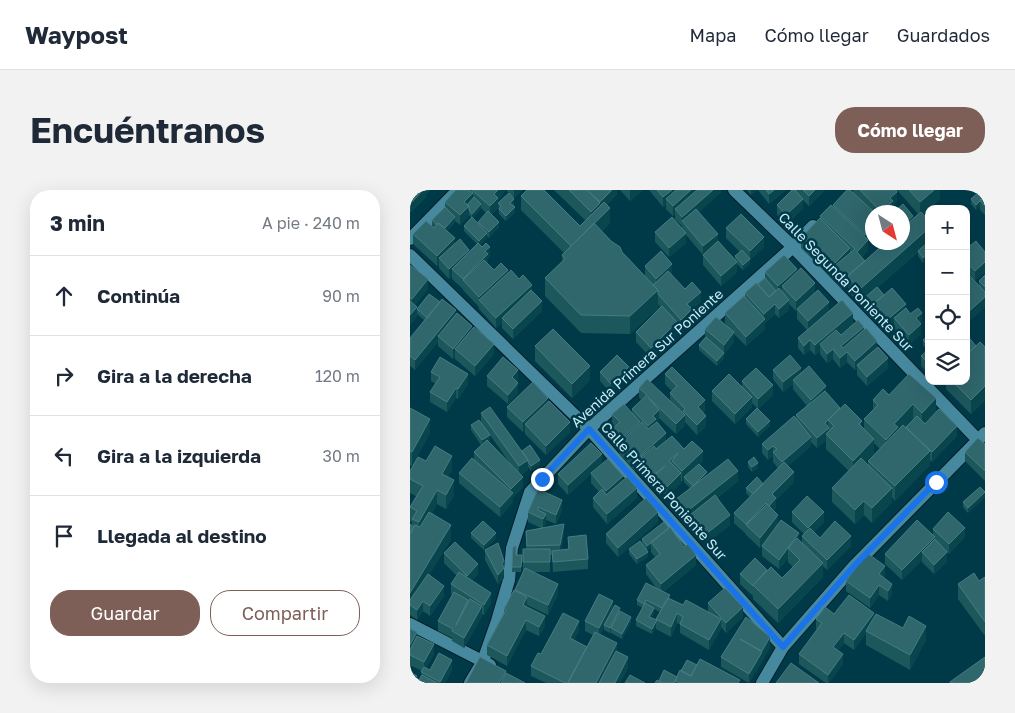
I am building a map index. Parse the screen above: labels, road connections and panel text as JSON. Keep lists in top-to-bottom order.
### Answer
{
  "streets": {
    "street": ["Calle Segunda Poniente Sur", "Avenida Primera Sur Poniente", "Calle Primera Poniente Sur"]
  },
  "crossings": [
    ["Calle Segunda Poniente Sur", "Avenida Primera Sur Poniente"],
    ["Avenida Primera Sur Poniente", "Calle Primera Poniente Sur"]
  ],
  "north": "bottom right",
  "page": {
    "header": "Waypost",
    "nav": ["Mapa", "Cómo llegar", "Guardados"],
    "buttons": [
      "Cómo llegar",
      ["Guardar", "Compartir"]
    ],
    "title": "Encuéntranos",
    "heading": ["3 min", "A pie · 240 m"],
    "map_buttons": ["+", "−"],
    "list": [
      ["Continúa", "90 m"],
      ["Gira a la derecha", "120 m"],
      ["Gira a la izquierda", "30 m"],
      "Llegada al destino"
    ]
  }
}
